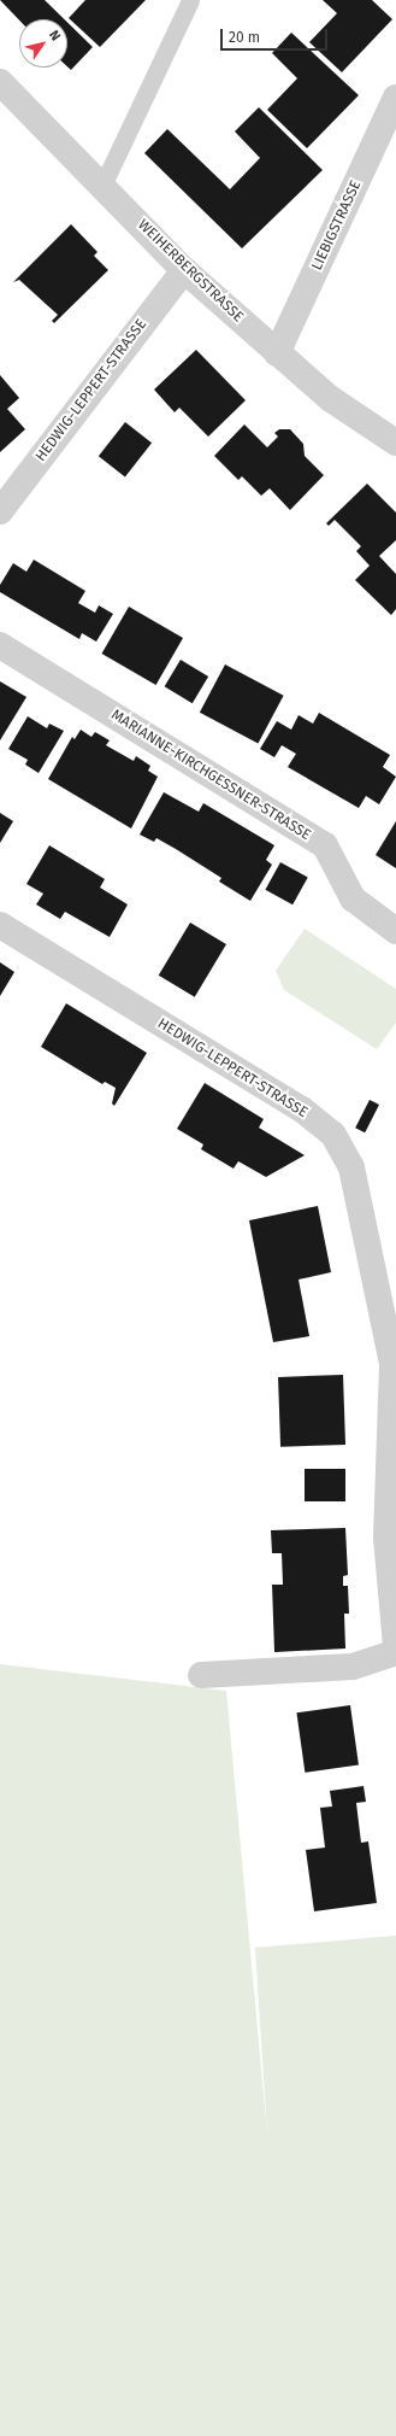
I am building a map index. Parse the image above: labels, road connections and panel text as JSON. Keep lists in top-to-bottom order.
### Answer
{
  "streets": {
    "street": [
      "LIEBIGSTRASSE",
      "WEIHERBERGSTRASSE",
      "HEDWIG-LEPPERT-STRASSE",
      "MARIANNE-KIRCHGESSNER-STRASSE"
    ]
  },
  "crossings": [
    ["LIEBIGSTRASSE", "WEIHERBERGSTRASSE"],
    ["WEIHERBERGSTRASSE", "HEDWIG-LEPPERT-STRASSE"]
  ],
  "scale_bar": "20 m",
  "north": "top right"
}
